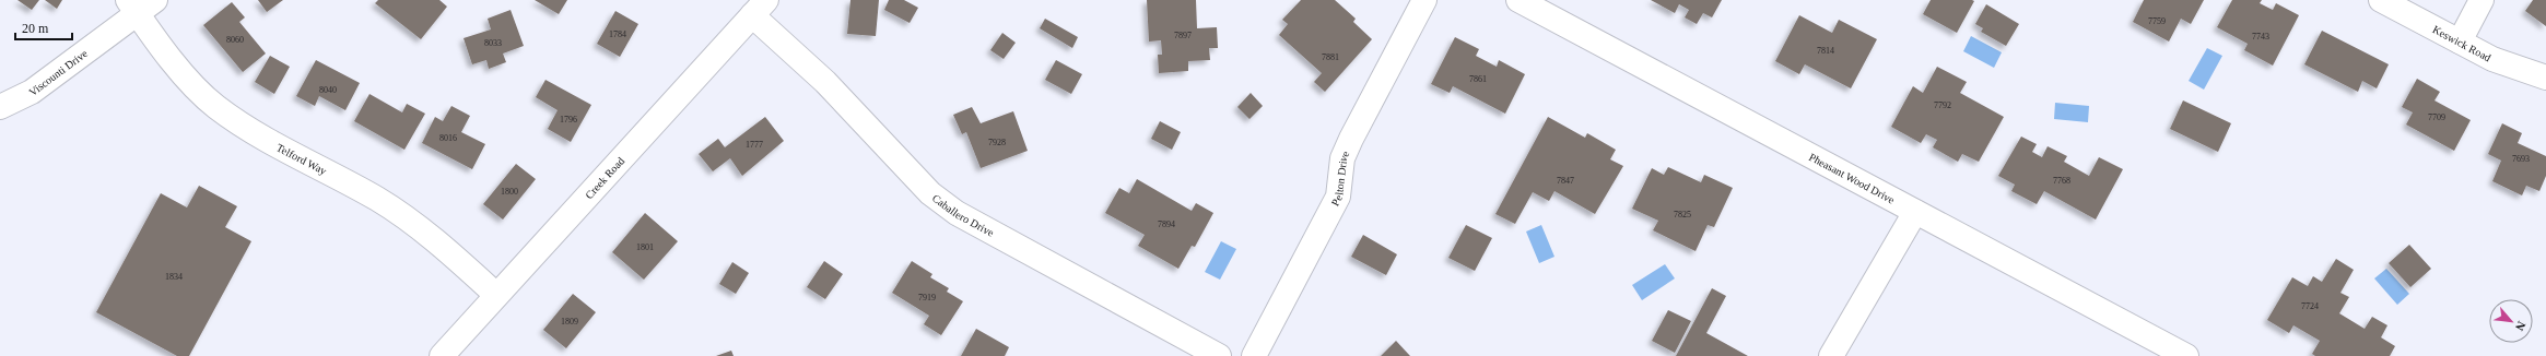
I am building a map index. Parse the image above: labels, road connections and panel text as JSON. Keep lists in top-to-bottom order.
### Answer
{
  "streets": {
    "street": [
      "Keswick Road",
      "Viscounti Drive",
      "Telford Way",
      "Creek Road",
      "Pelton Drive",
      "Pheasant Wood Drive",
      "Caballero Drive"
    ]
  },
  "crossings": [
    ["Viscounti Drive", "Telford Way"],
    ["Telford Way", "Creek Road"],
    ["Creek Road", "Caballero Drive"]
  ],
  "house_numbers": [
    "7759",
    "1784",
    "7897",
    "7743",
    "8060",
    "8033",
    "7814",
    "7881",
    "7861",
    "8040",
    "7792",
    "7709",
    "1796",
    "8016",
    "7928",
    "1777",
    "7693",
    "7847",
    "7768",
    "1800",
    "7825",
    "7894",
    "1801",
    "1834",
    "7919",
    "7724",
    "1809"
  ],
  "scale_bar": "20 m",
  "north": "bottom right"
}
